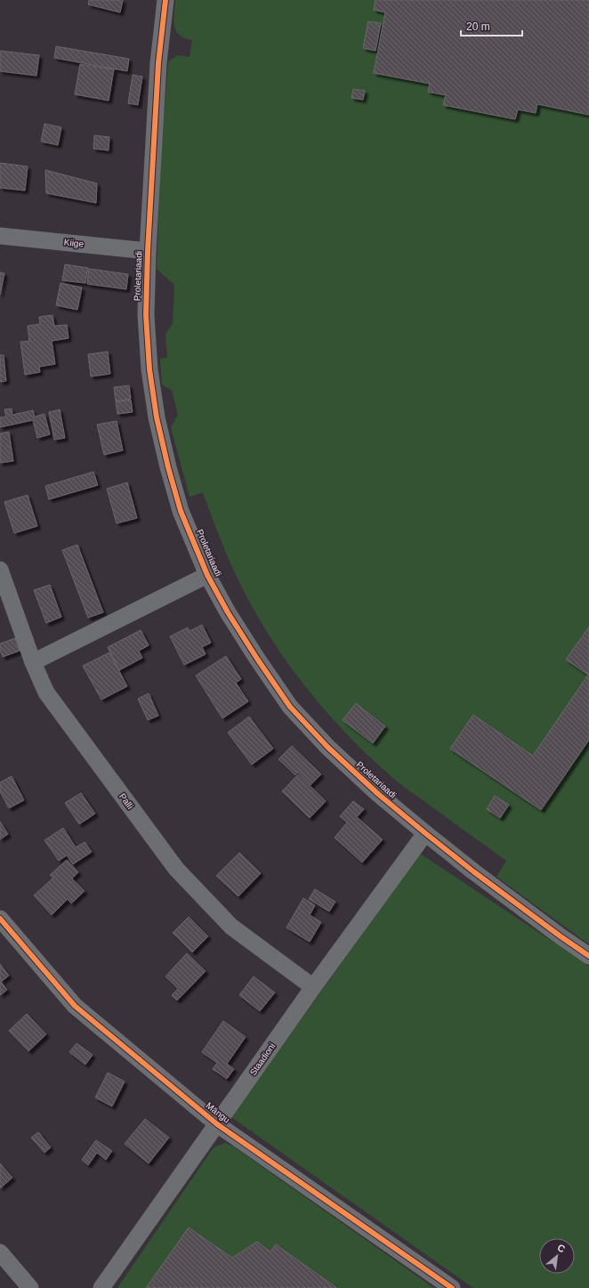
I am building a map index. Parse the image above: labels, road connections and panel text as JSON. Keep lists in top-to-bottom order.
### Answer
{
  "streets": {
    "street": [
      "Kiige",
      "Proletariaadi",
      "Palli",
      "Staadioni",
      "Mängu"
    ]
  },
  "crossings": [
    ["Kiige", "Proletariaadi"],
    ["Proletariaadi", "Staadioni"],
    ["Palli", "Staadioni"],
    ["Staadioni", "Mängu"]
  ],
  "scale_bar": "20 m",
  "north": "top right"
}
